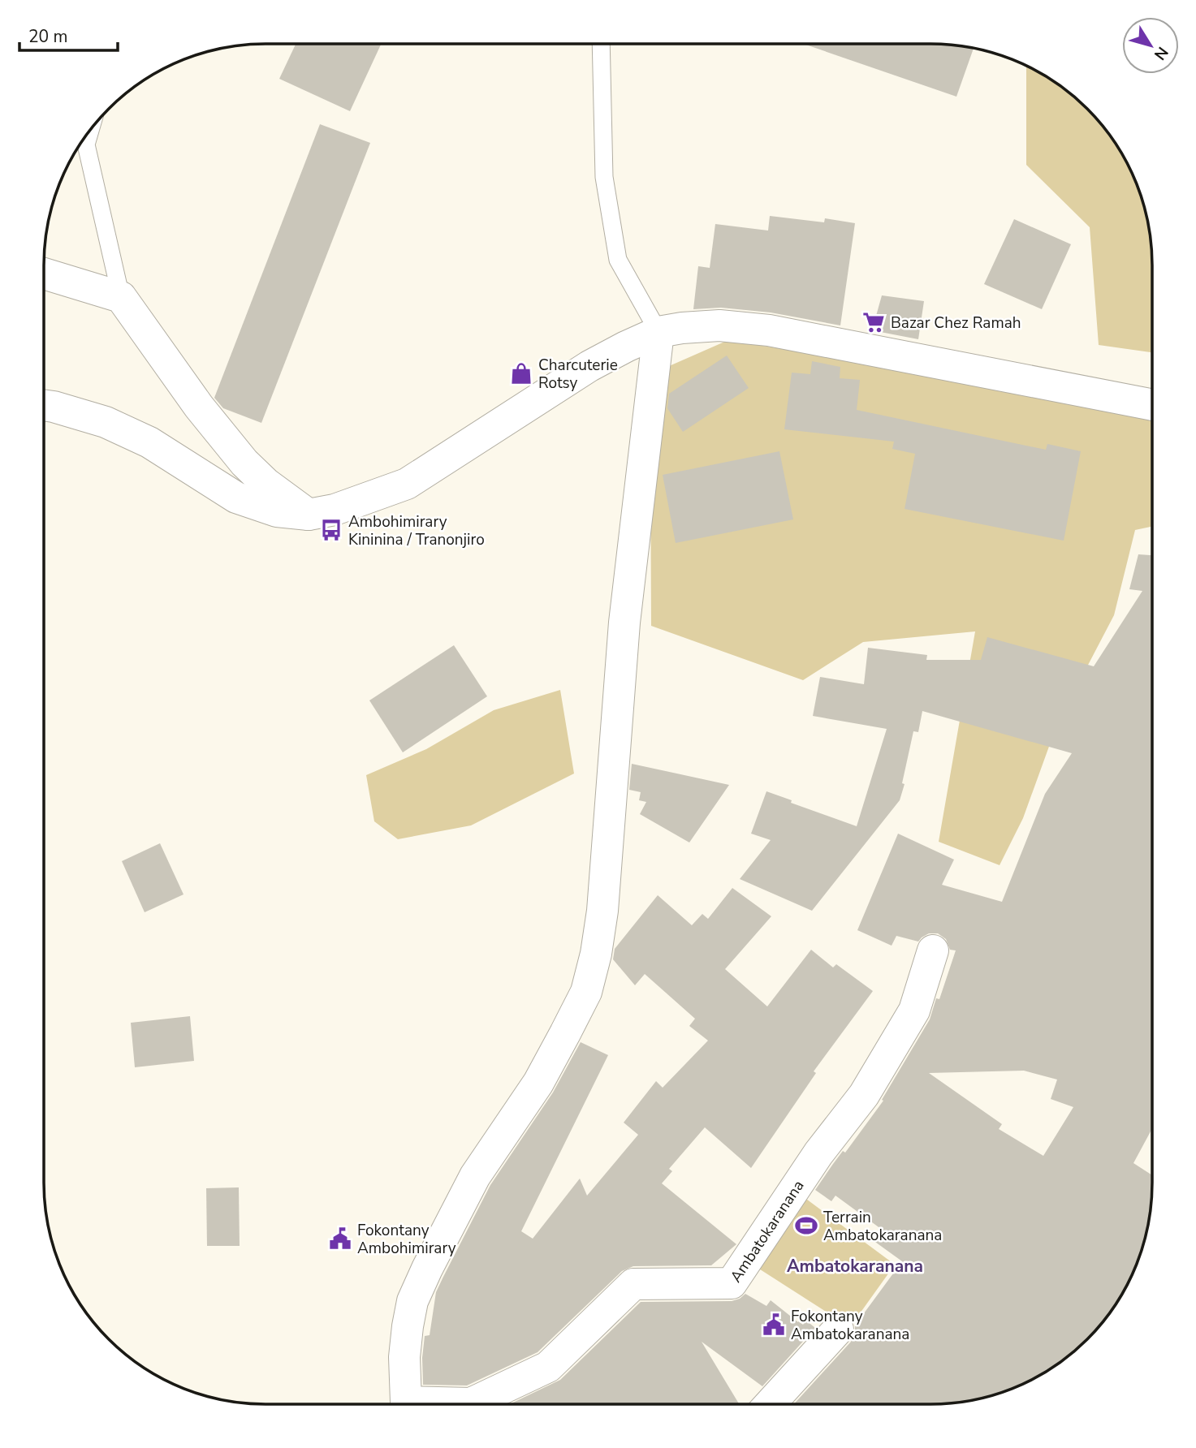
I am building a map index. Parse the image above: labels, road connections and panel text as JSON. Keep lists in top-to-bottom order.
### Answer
{
  "streets": {
    "street": ["Ambatokaranana"]
  },
  "districts": ["Ambatokaranana"],
  "places": {
    "supermarket": ["Bazar Chez Ramah"],
    "shop": ["Charcuterie Rotsy"],
    "bus stop": ["Ambohimirary Kininina / Tranonjiro"],
    "sports": ["Terrain Ambatokaranana"],
    "public building": ["Fokontany Ambohimirary", "Fokontany Ambatokaranana"]
  },
  "scale_bar": "20 m",
  "north": "bottom right"
}
